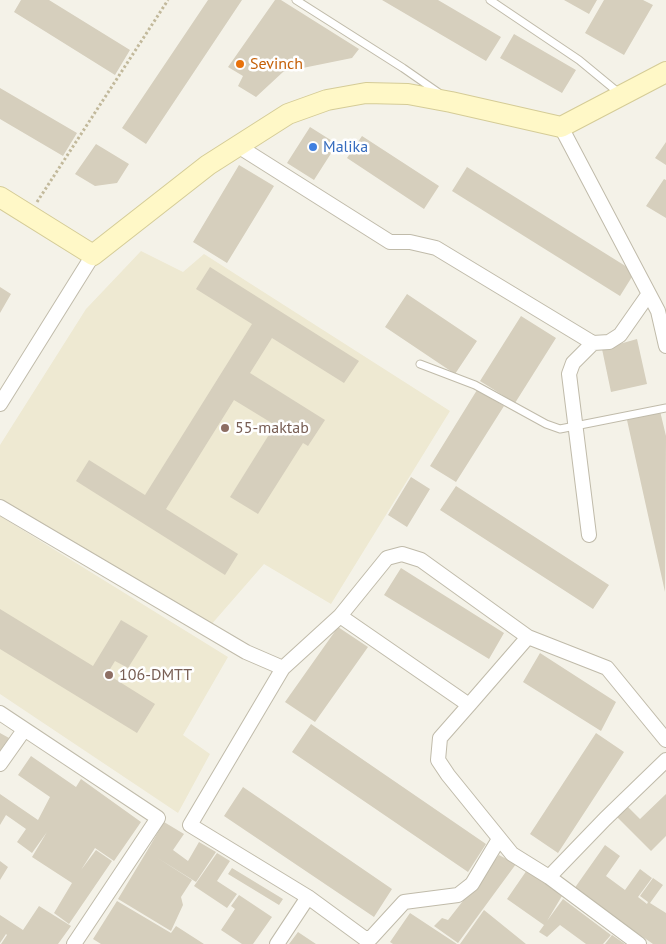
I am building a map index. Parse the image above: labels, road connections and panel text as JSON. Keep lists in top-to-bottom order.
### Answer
{
  "places": [
    "Sevinch",
    "Malika",
    "55-maktab",
    "106-DMTT"
  ]
}
